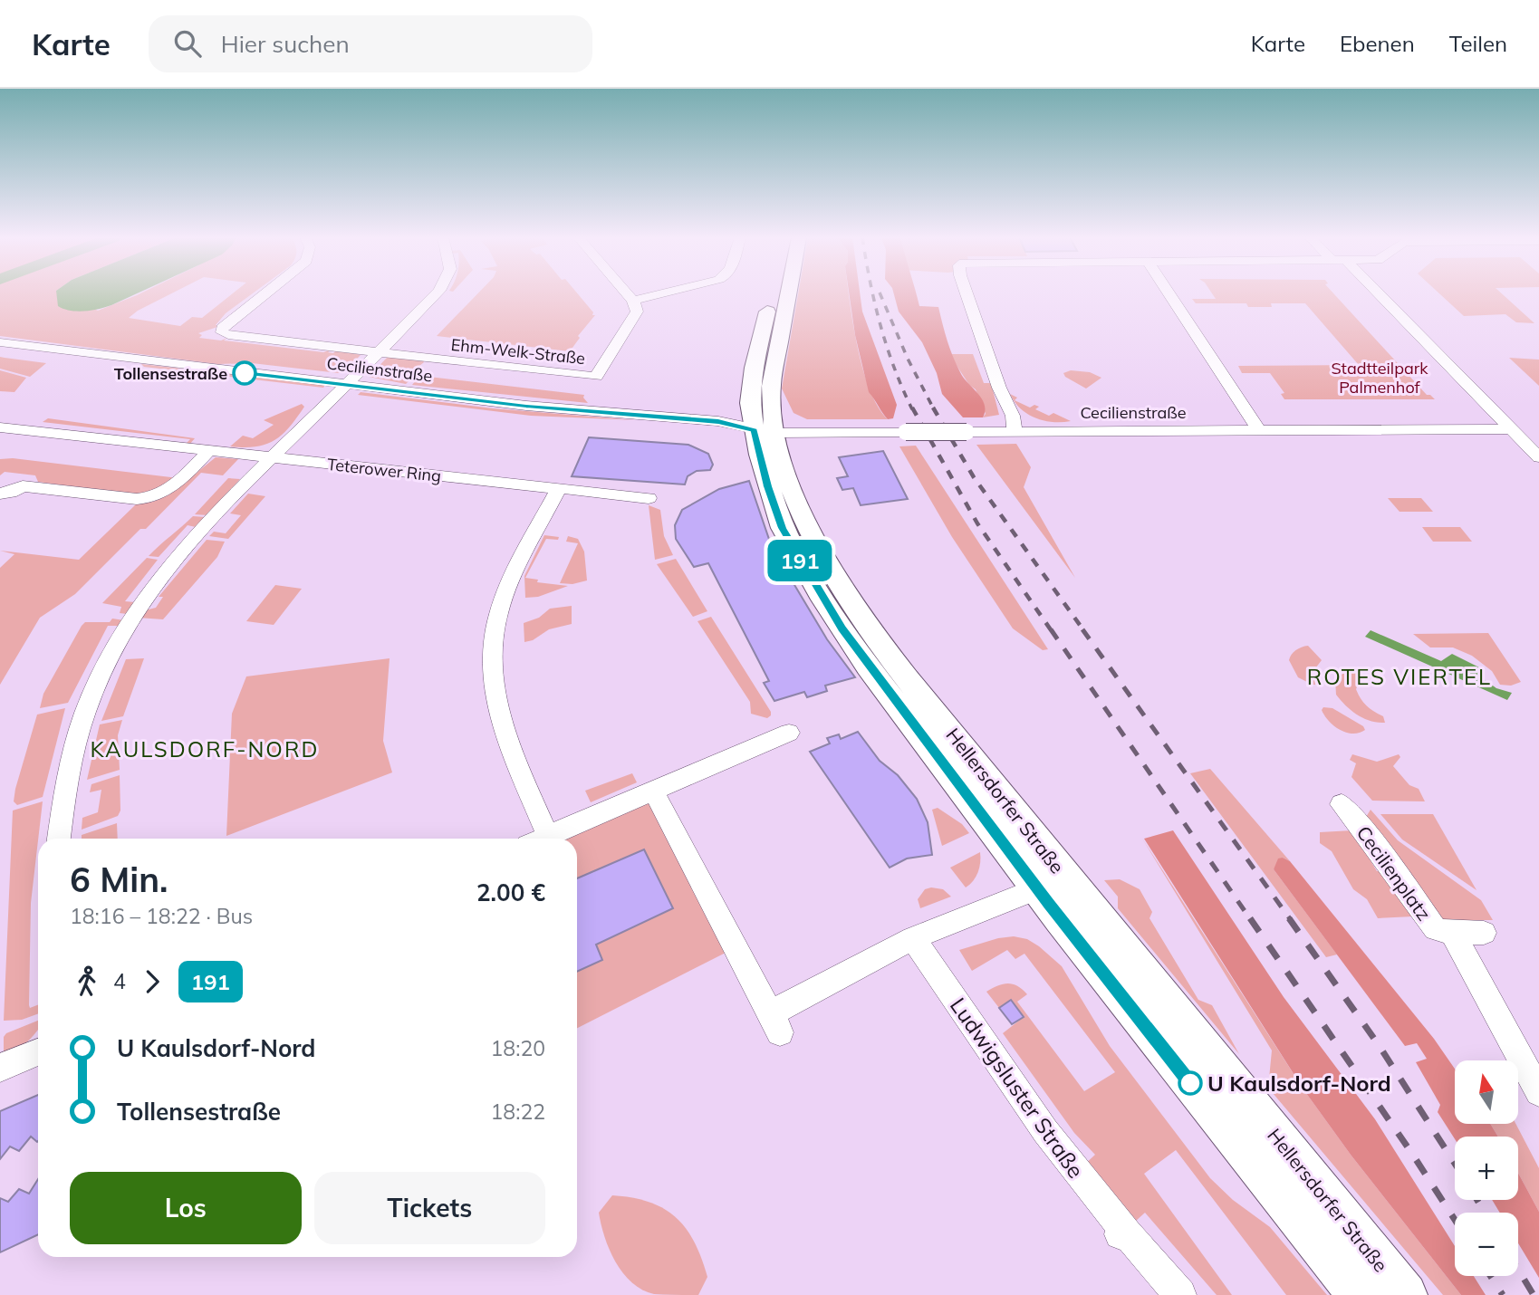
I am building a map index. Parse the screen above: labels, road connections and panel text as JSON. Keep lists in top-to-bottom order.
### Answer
{
  "streets": {
    "main road": ["Hellersdorfer Straße"],
    "street": [
      "Ehm-Welk-Straße",
      "Cecilienstraße",
      "Teterower Ring",
      "Cecilienplatz",
      "Ludwigsluster Straße"
    ]
  },
  "crossings": [
    ["Cecilienstraße", "Hellersdorfer Straße"]
  ],
  "districts": ["ROTES VIERTEL", "KAULSDORF-NORD"],
  "parks": ["Stadtteilpark Palmenhof"],
  "places": ["Tollensestraße", "U Kaulsdorf-Nord"],
  "lines": ["bus line 191"],
  "north": "top",
  "page": {
    "header": "Karte",
    "search": "Hier suchen",
    "nav": ["Karte", "Ebenen", "Teilen"],
    "on_map": "191",
    "heading": ["6 Min.", "18:16 – 18:22 · Bus", "2.00 €"],
    "legs": ["4", "191"],
    "list": [
      {
        "name": "U Kaulsdorf-Nord",
        "value": "18:20"
      },
      {
        "name": "Tollensestraße",
        "value": "18:22"
      }
    ],
    "map_buttons": ["+", "−"],
    "buttons": ["Los", "Tickets"]
  }
}
